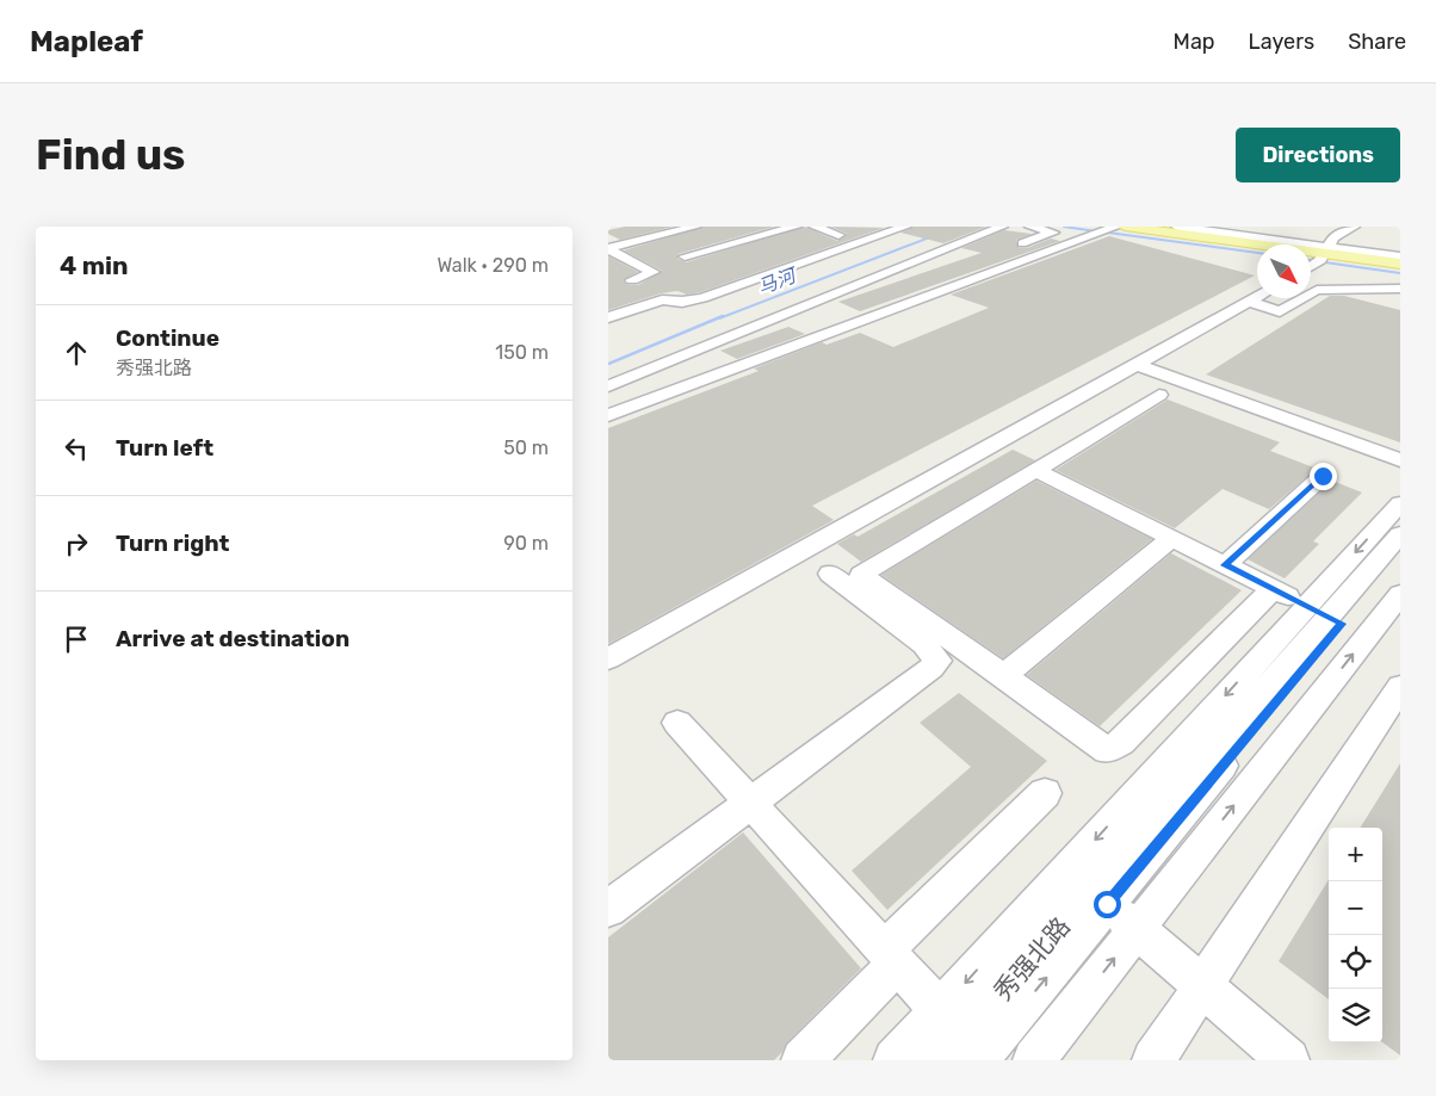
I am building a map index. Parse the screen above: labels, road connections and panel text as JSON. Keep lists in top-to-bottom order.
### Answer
{
  "streets": {
    "street": ["秀强北路"]
  },
  "water": ["马河"],
  "north": "bottom right",
  "page": {
    "header": "Mapleaf",
    "nav": ["Map", "Layers", "Share"],
    "buttons": "Directions",
    "title": "Find us",
    "heading": ["4 min", "Walk · 290 m"],
    "list": [
      ["Continue", "秀强北路", "150 m"],
      ["Turn left", "50 m"],
      ["Turn right", "90 m"],
      "Arrive at destination"
    ],
    "map_buttons": ["+", "−"]
  }
}
